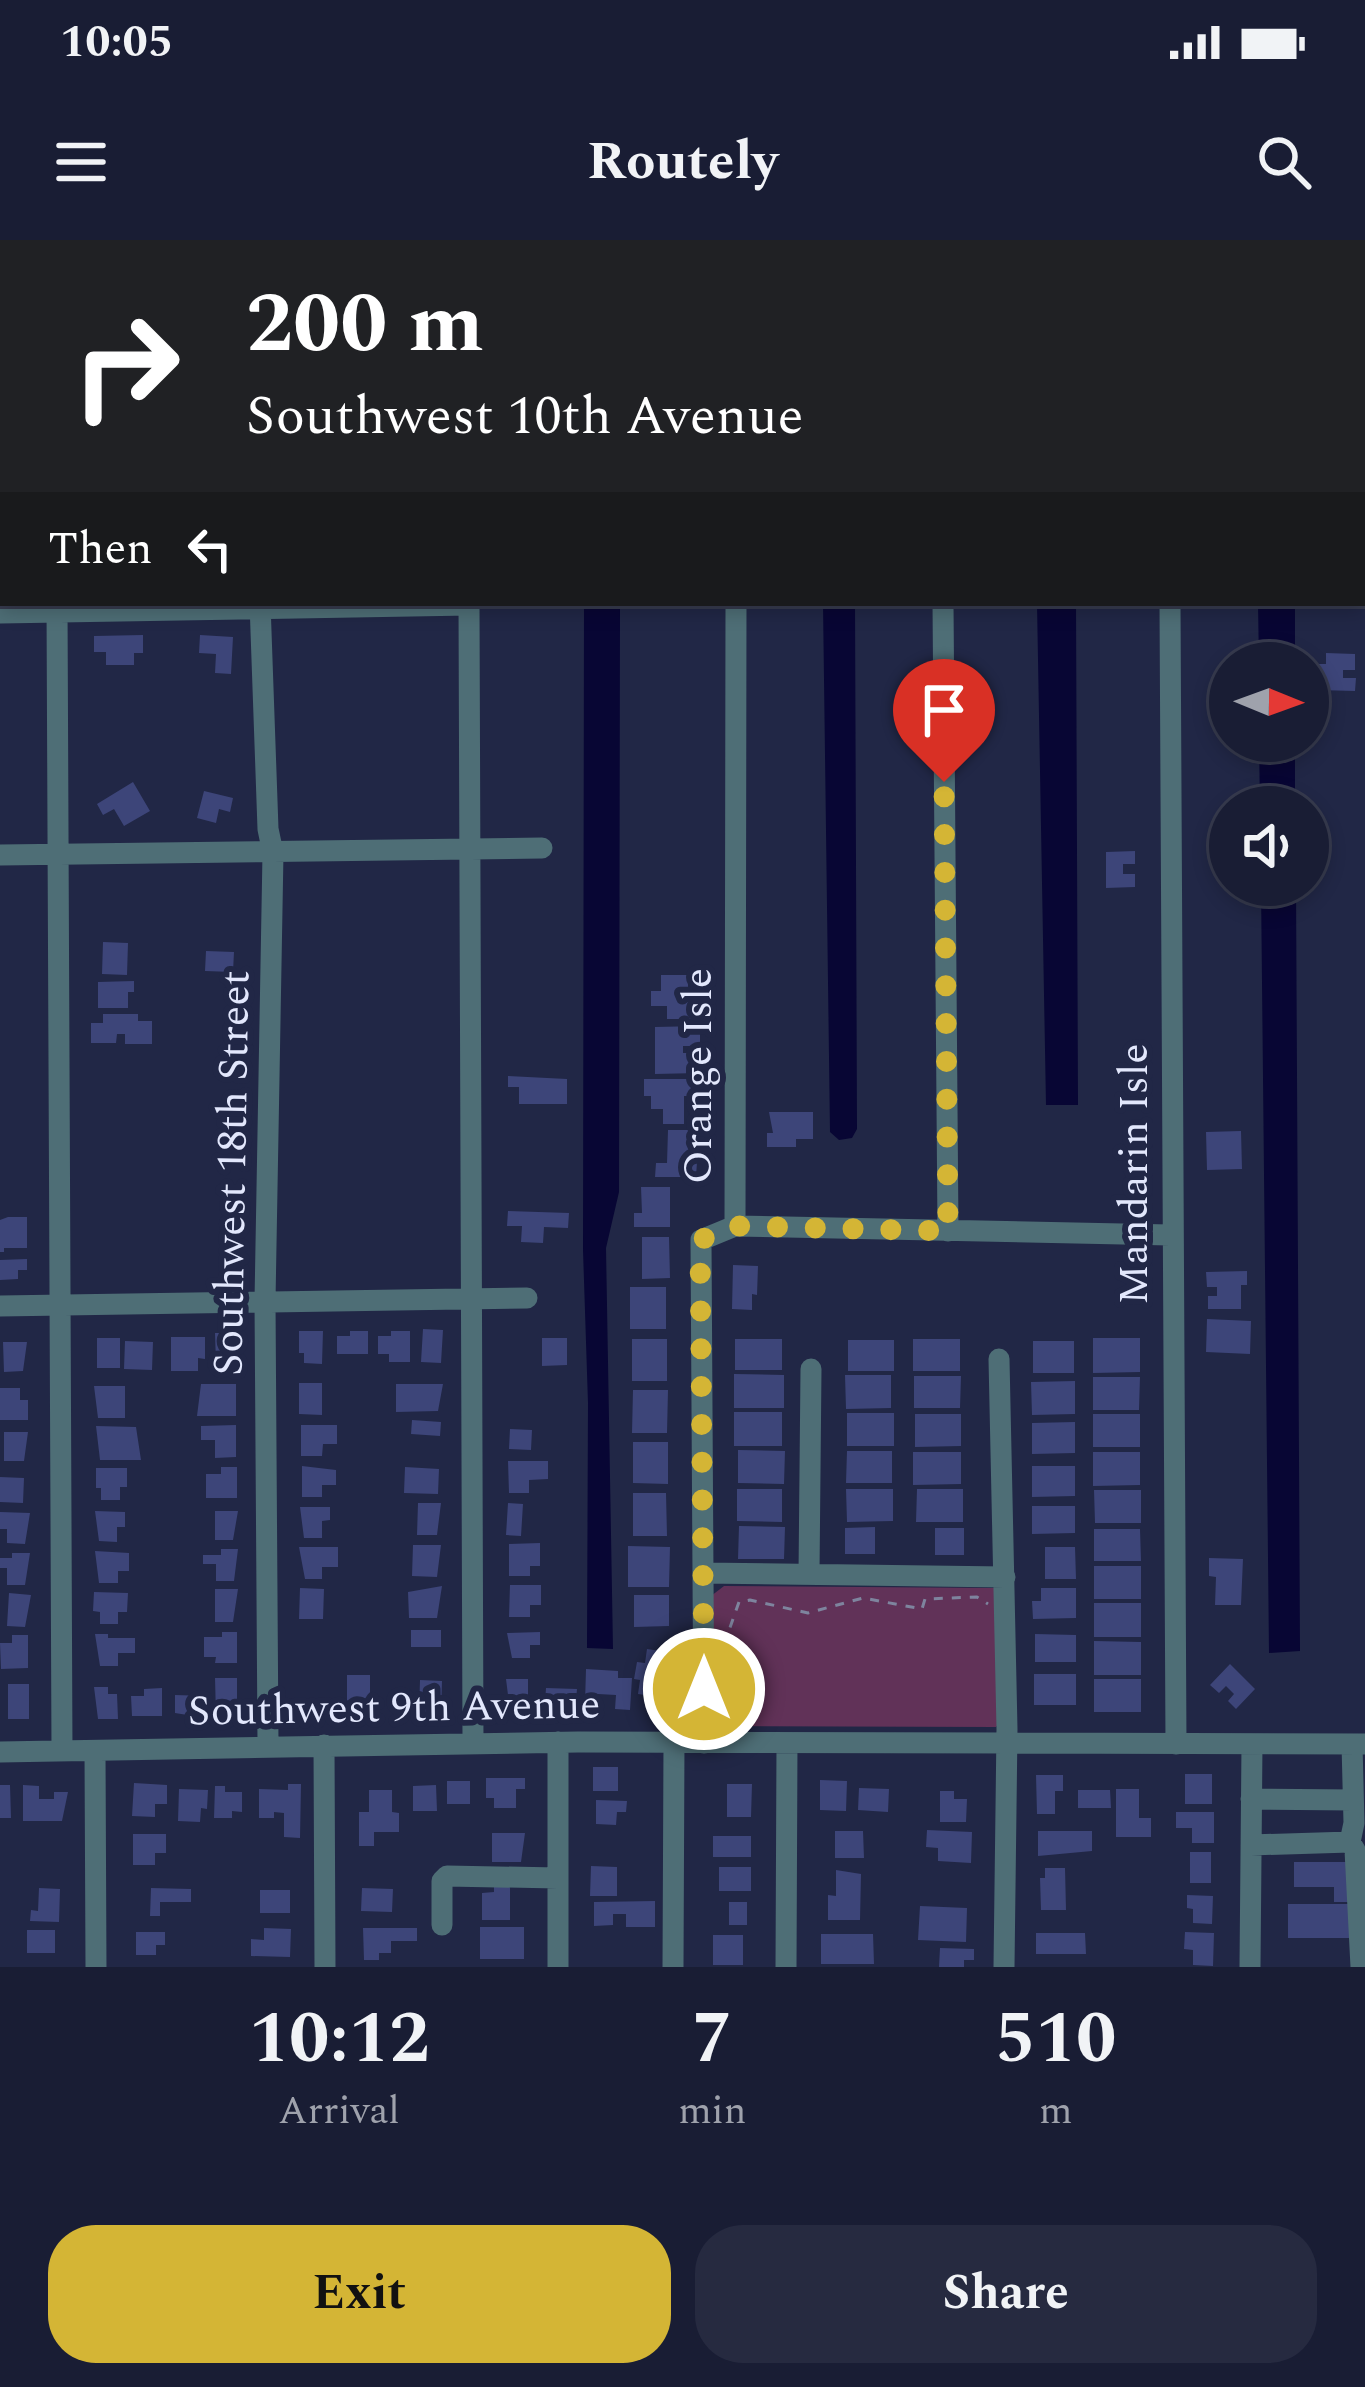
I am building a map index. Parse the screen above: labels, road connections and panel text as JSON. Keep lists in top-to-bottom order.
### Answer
{
  "streets": {
    "street": [
      "Orange Isle",
      "Southwest 18th Street",
      "Mandarin Isle",
      "Southwest 9th Avenue"
    ]
  },
  "crossings": [
    ["Orange Isle", "Southwest 9th Avenue"],
    ["Southwest 18th Street", "Southwest 9th Avenue"],
    ["Mandarin Isle", "Southwest 9th Avenue"]
  ],
  "north": "right",
  "page": {
    "status": "10:05",
    "header": "Routely",
    "turn": ["200 m", "Southwest 10th Avenue"],
    "then": "Then",
    "eta": [
      "10:12",
      "Arrival",
      "7",
      "min",
      "510",
      "m"
    ],
    "buttons": ["Exit", "Share"]
  }
}
